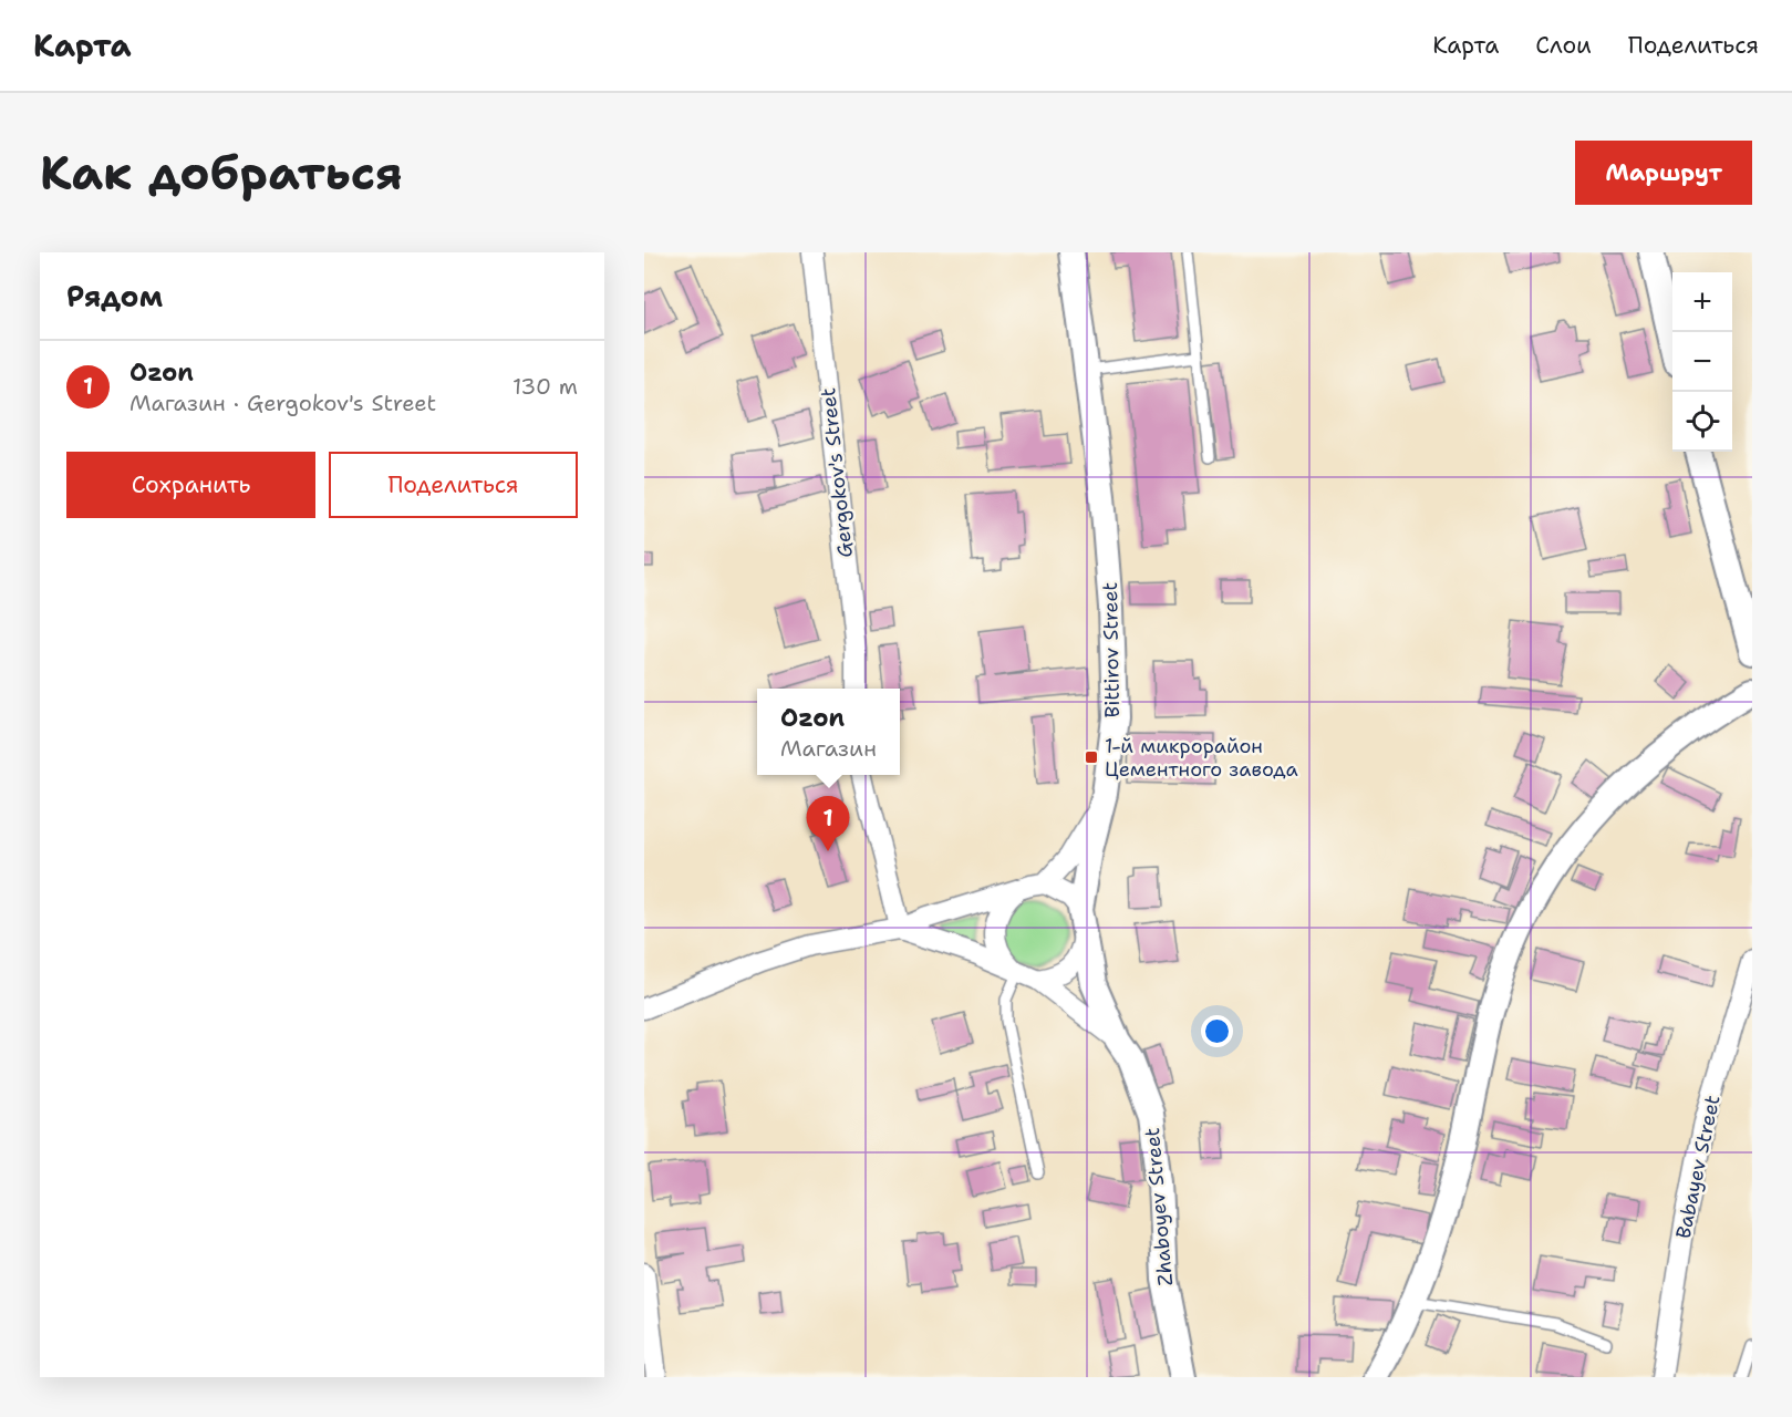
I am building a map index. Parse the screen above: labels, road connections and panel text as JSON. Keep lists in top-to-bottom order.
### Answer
{
  "streets": {
    "street": [
      "Gergokov's Street",
      "Bittirov Street",
      "Babayev Street",
      "Zhaboyev Street"
    ]
  },
  "crossings": [
    ["Bittirov Street", "Zhaboyev Street"]
  ],
  "places": {
    "transit": ["1-й микрорайон Цементного завода"]
  },
  "page": {
    "header": "Карта",
    "nav": ["Карта", "Слои", "Поделиться"],
    "buttons": [
      "Маршрут",
      ["Сохранить", "Поделиться"]
    ],
    "title": "Как добраться",
    "heading": "Рядом",
    "map_buttons": ["+", "−"],
    "list": [
      {
        "mark": "1",
        "name": "Ozon",
        "note": "Магазин · Gergokov's Street",
        "value": "130 m"
      }
    ],
    "popup": ["Ozon", "Магазин"],
    "pins": "1"
  }
}
